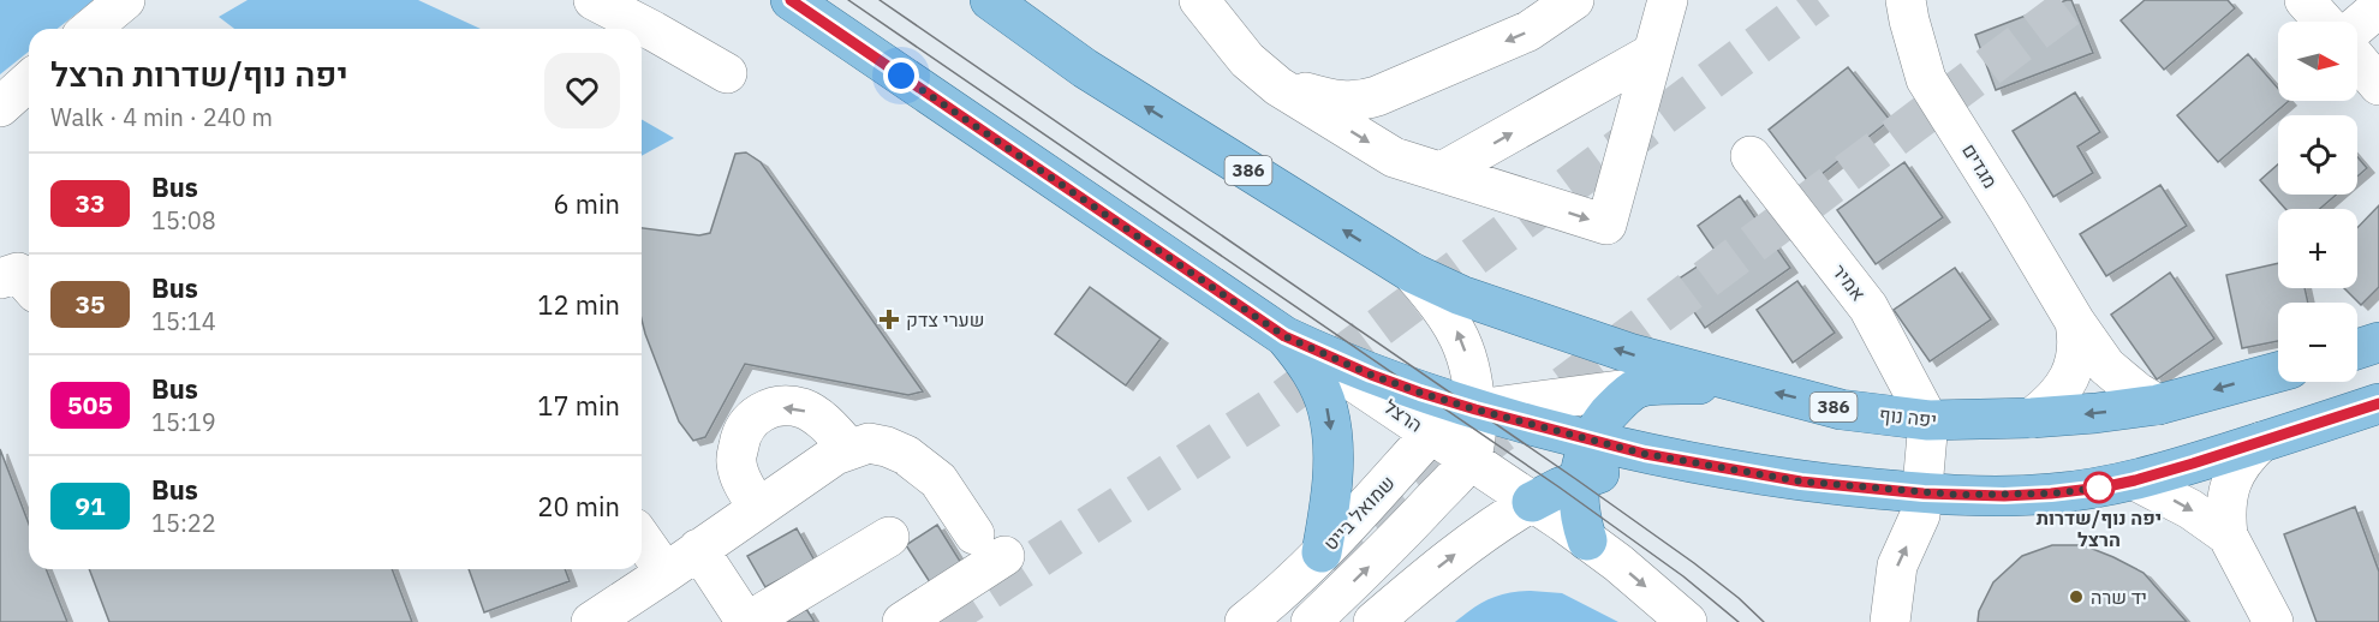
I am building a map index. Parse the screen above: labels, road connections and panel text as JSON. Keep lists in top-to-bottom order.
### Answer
{
  "streets": {
    "main road": ["386", "הרצל", "יפה נוף"],
    "street": ["מגדים", "אמיר", "שמואל בייט"]
  },
  "crossings": [
    ["מגדים", "יפה נוף"],
    ["386", "יפה נוף"],
    ["אמיר", "יפה נוף"],
    ["הרצל", "שמואל בייט"]
  ],
  "places": {
    "health": ["שערי צדק"],
    "other": ["יפה נוף/שדרות הרצל", "יד שרה"]
  },
  "lines": ["bus line 33"],
  "north": "right",
  "page": {
    "map_buttons": ["+", "−"],
    "heading": ["יפה נוף/שדרות הרצל", "Walk · 4 min · 240 m"],
    "list": [
      {
        "mark": "33",
        "name": "Bus",
        "note": "15:08",
        "value": "6 min"
      },
      {
        "mark": "35",
        "name": "Bus",
        "note": "15:14",
        "value": "12 min"
      },
      {
        "mark": "505",
        "name": "Bus",
        "note": "15:19",
        "value": "17 min"
      },
      {
        "mark": "91",
        "name": "Bus",
        "note": "15:22",
        "value": "20 min"
      }
    ]
  }
}
